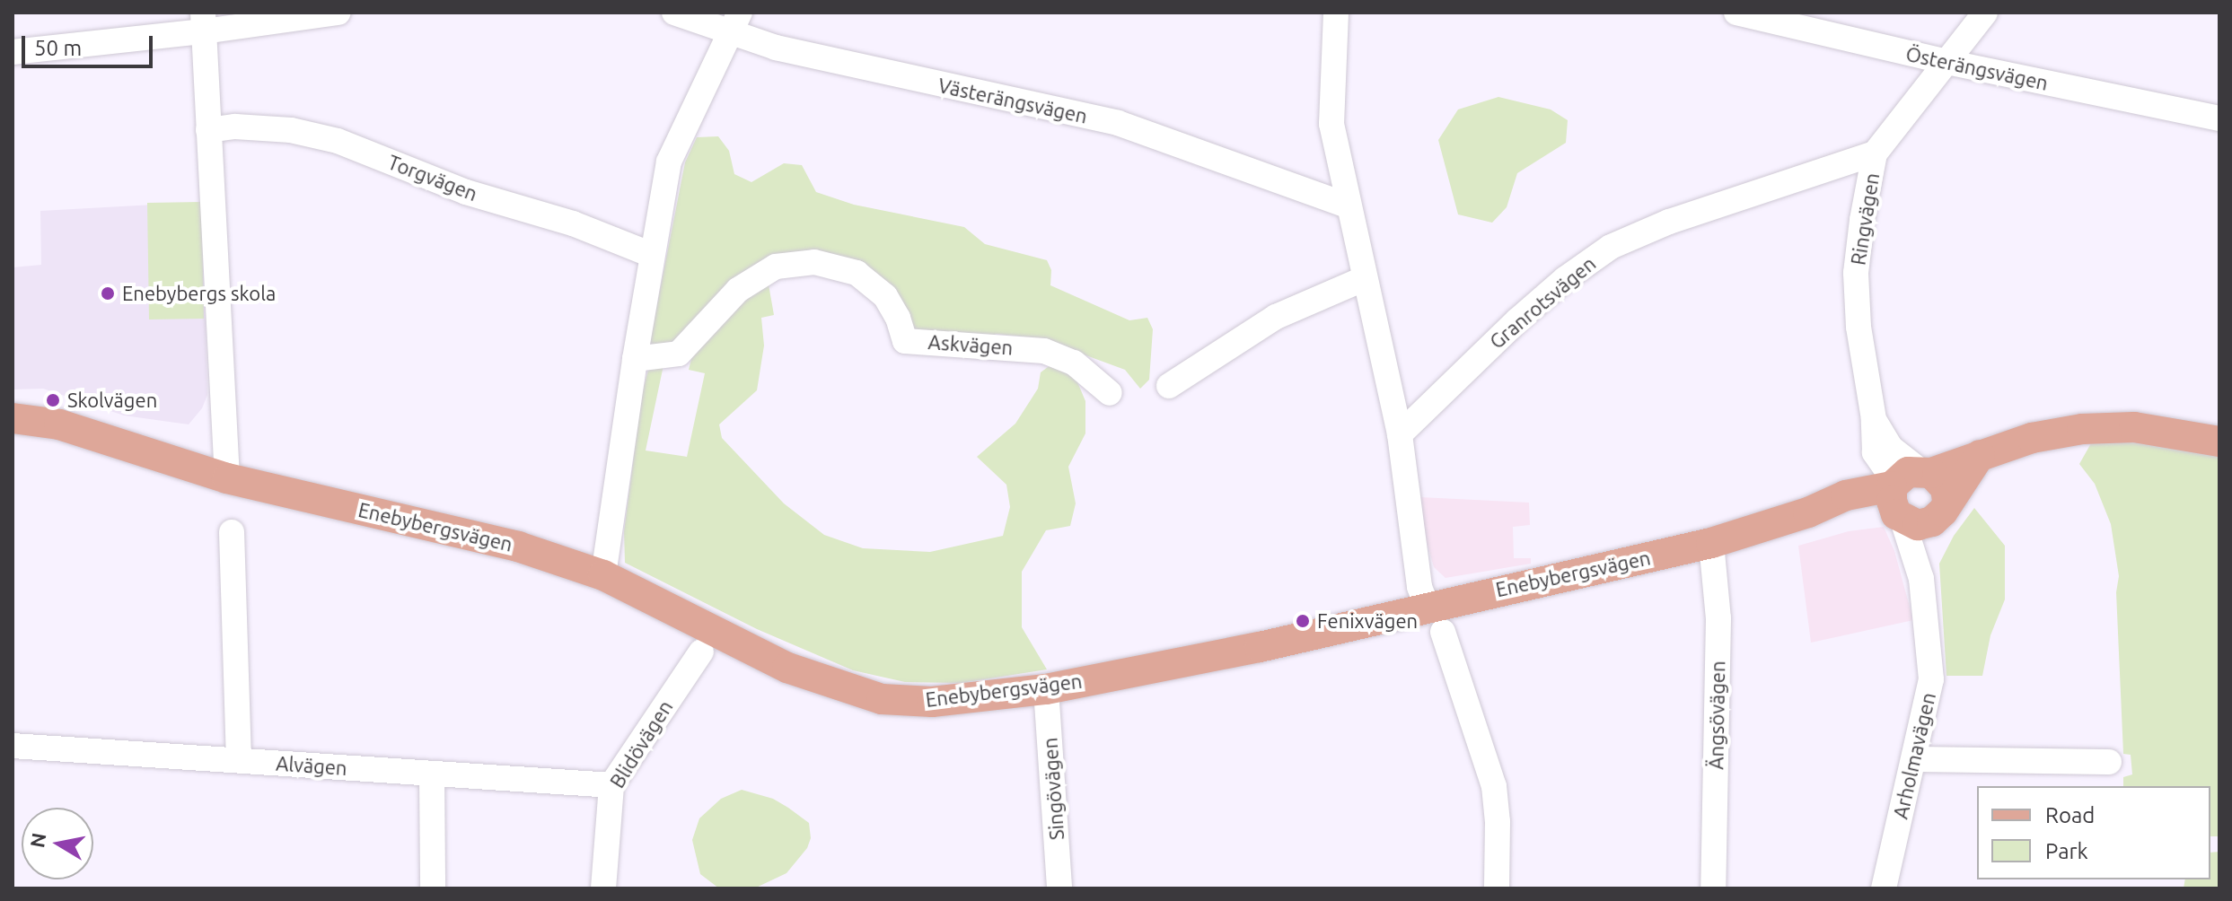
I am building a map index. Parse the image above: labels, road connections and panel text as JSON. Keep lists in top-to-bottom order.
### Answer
{
  "streets": {
    "main road": ["Enebybergsvägen"],
    "street": [
      "Österängsvägen",
      "Västerängsvägen",
      "Torgvägen",
      "Ringvägen",
      "Granrotsvägen",
      "Askvägen",
      "Ängsövägen",
      "Blidövägen",
      "Arholmavägen",
      "Alvägen",
      "Singövägen"
    ]
  },
  "crossings": [
    ["Österängsvägen", "Ringvägen"],
    ["Ringvägen", "Granrotsvägen"],
    ["Ringvägen", "Enebybergsvägen"],
    ["Ringvägen", "Arholmavägen"],
    ["Enebybergsvägen", "Ängsövägen"],
    ["Enebybergsvägen", "Arholmavägen"],
    ["Enebybergsvägen", "Singövägen"],
    ["Blidövägen", "Alvägen"]
  ],
  "places": ["Enebybergs skola", "Skolvägen", "Fenixvägen"],
  "legend": ["Road", "Park"],
  "scale_bar": "50 m",
  "north": "left"
}
